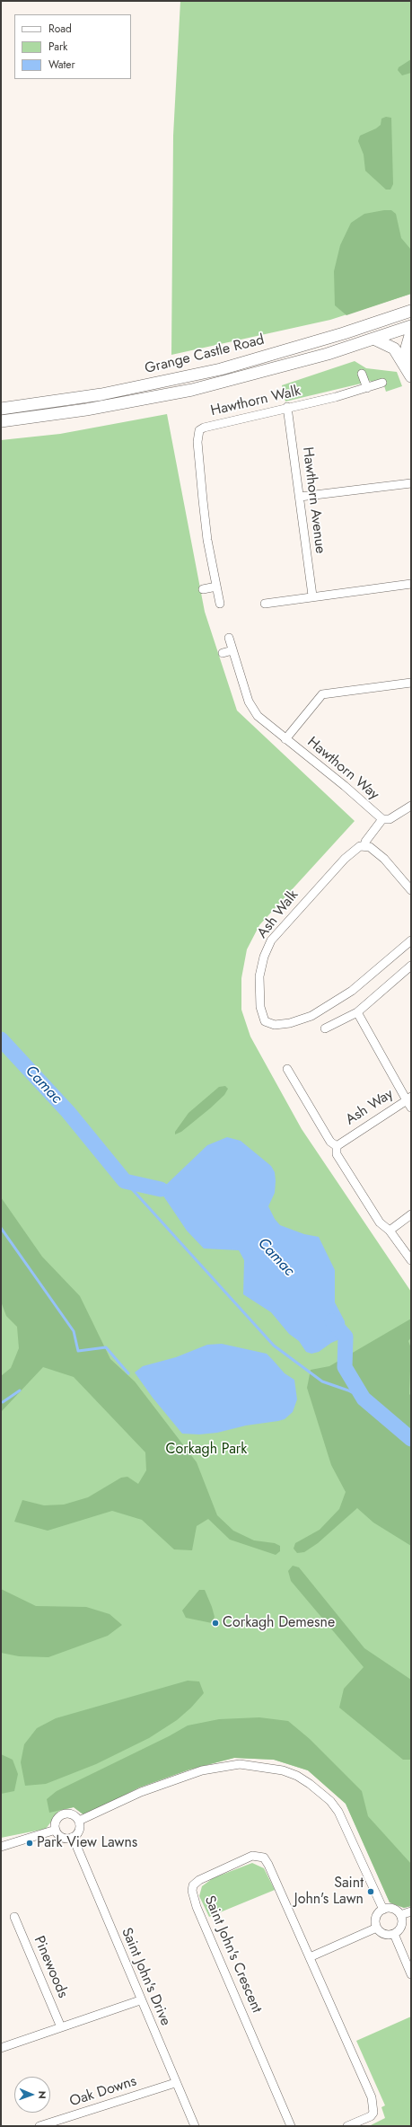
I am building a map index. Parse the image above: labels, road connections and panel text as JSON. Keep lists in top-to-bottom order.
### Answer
{
  "streets": {
    "main road": ["Grange Castle Road"],
    "street": [
      "Hawthorn Walk",
      "Hawthorn Avenue",
      "Hawthorn Way",
      "Ash Walk",
      "Ash Way",
      "Saint John's Crescent",
      "Pinewoods",
      "Saint John's Drive",
      "Oak Downs"
    ]
  },
  "crossings": [
    ["Hawthorn Walk", "Hawthorn Avenue"],
    ["Saint John's Drive", "Oak Downs"]
  ],
  "water": ["Camac"],
  "parks": ["Corkagh Park"],
  "places": ["Corkagh Demesne", "Park View Lawns", "Saint John's Lawn"],
  "legend": ["Road", "Park", "Water"],
  "north": "right"
}
